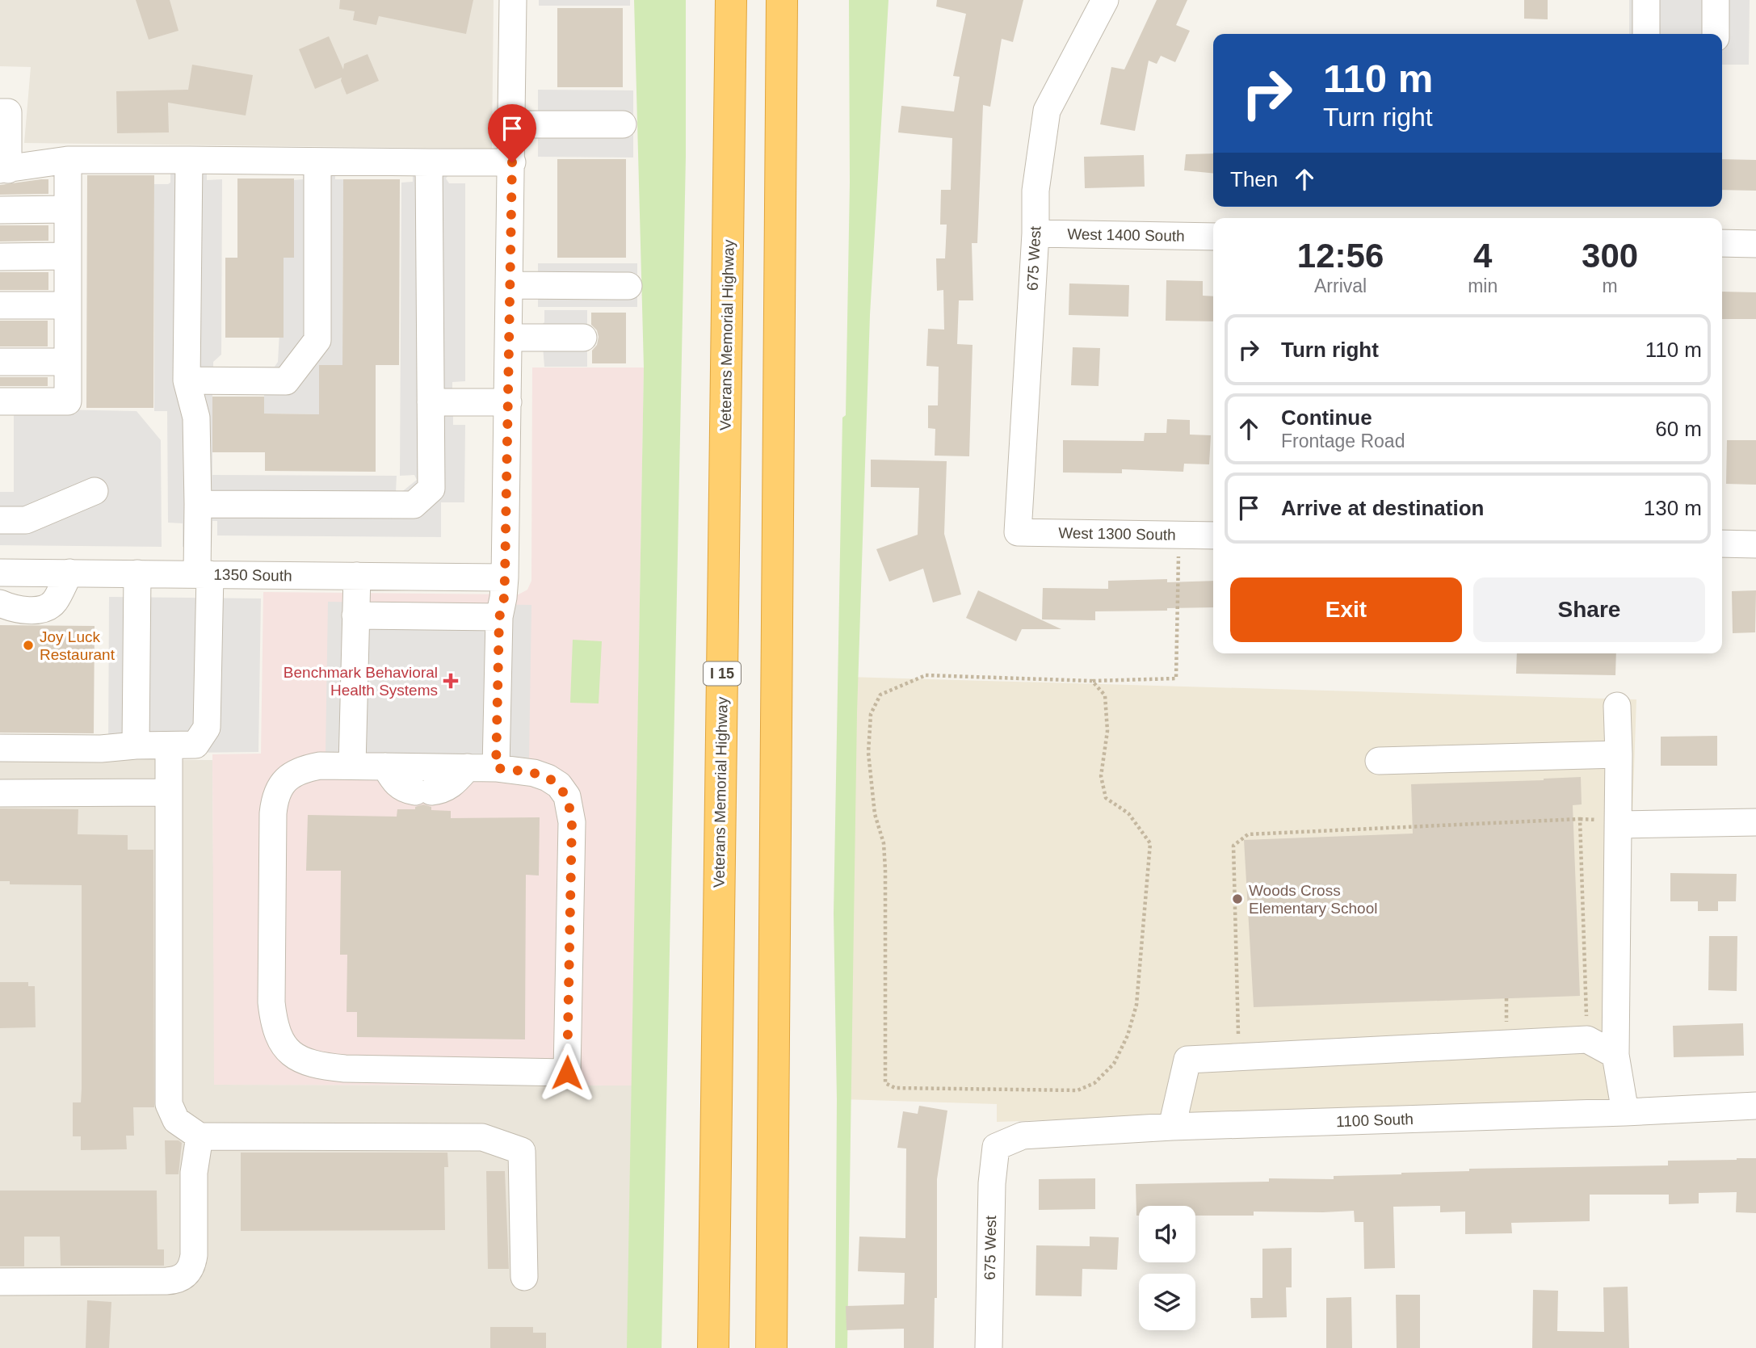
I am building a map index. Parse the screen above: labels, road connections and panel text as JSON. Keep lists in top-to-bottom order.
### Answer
{
  "streets": {
    "highway": ["Veterans Memorial Highway", "I 15"],
    "street": [
      "West 1400 South",
      "675 West",
      "West 1300 South",
      "1350 South",
      "1100 South"
    ]
  },
  "crossings": [
    ["West 1400 South", "675 West"],
    ["675 West", "West 1300 South"],
    ["675 West", "1100 South"]
  ],
  "places": {
    "other": ["Joy Luck Restaurant", "Woods Cross Elementary School"],
    "health": ["Benchmark Behavioral Health Systems"]
  },
  "page": {
    "turn": ["110 m", "Turn right"],
    "then": "Then",
    "eta": [
      "12:56",
      "Arrival",
      "4",
      "min",
      "300",
      "m"
    ],
    "list": [
      {
        "name": "Turn right",
        "value": "110 m"
      },
      {
        "name": "Continue",
        "note": "Frontage Road",
        "value": "60 m"
      },
      {
        "name": "Arrive at destination",
        "value": "130 m"
      }
    ],
    "buttons": ["Exit", "Share"]
  }
}
